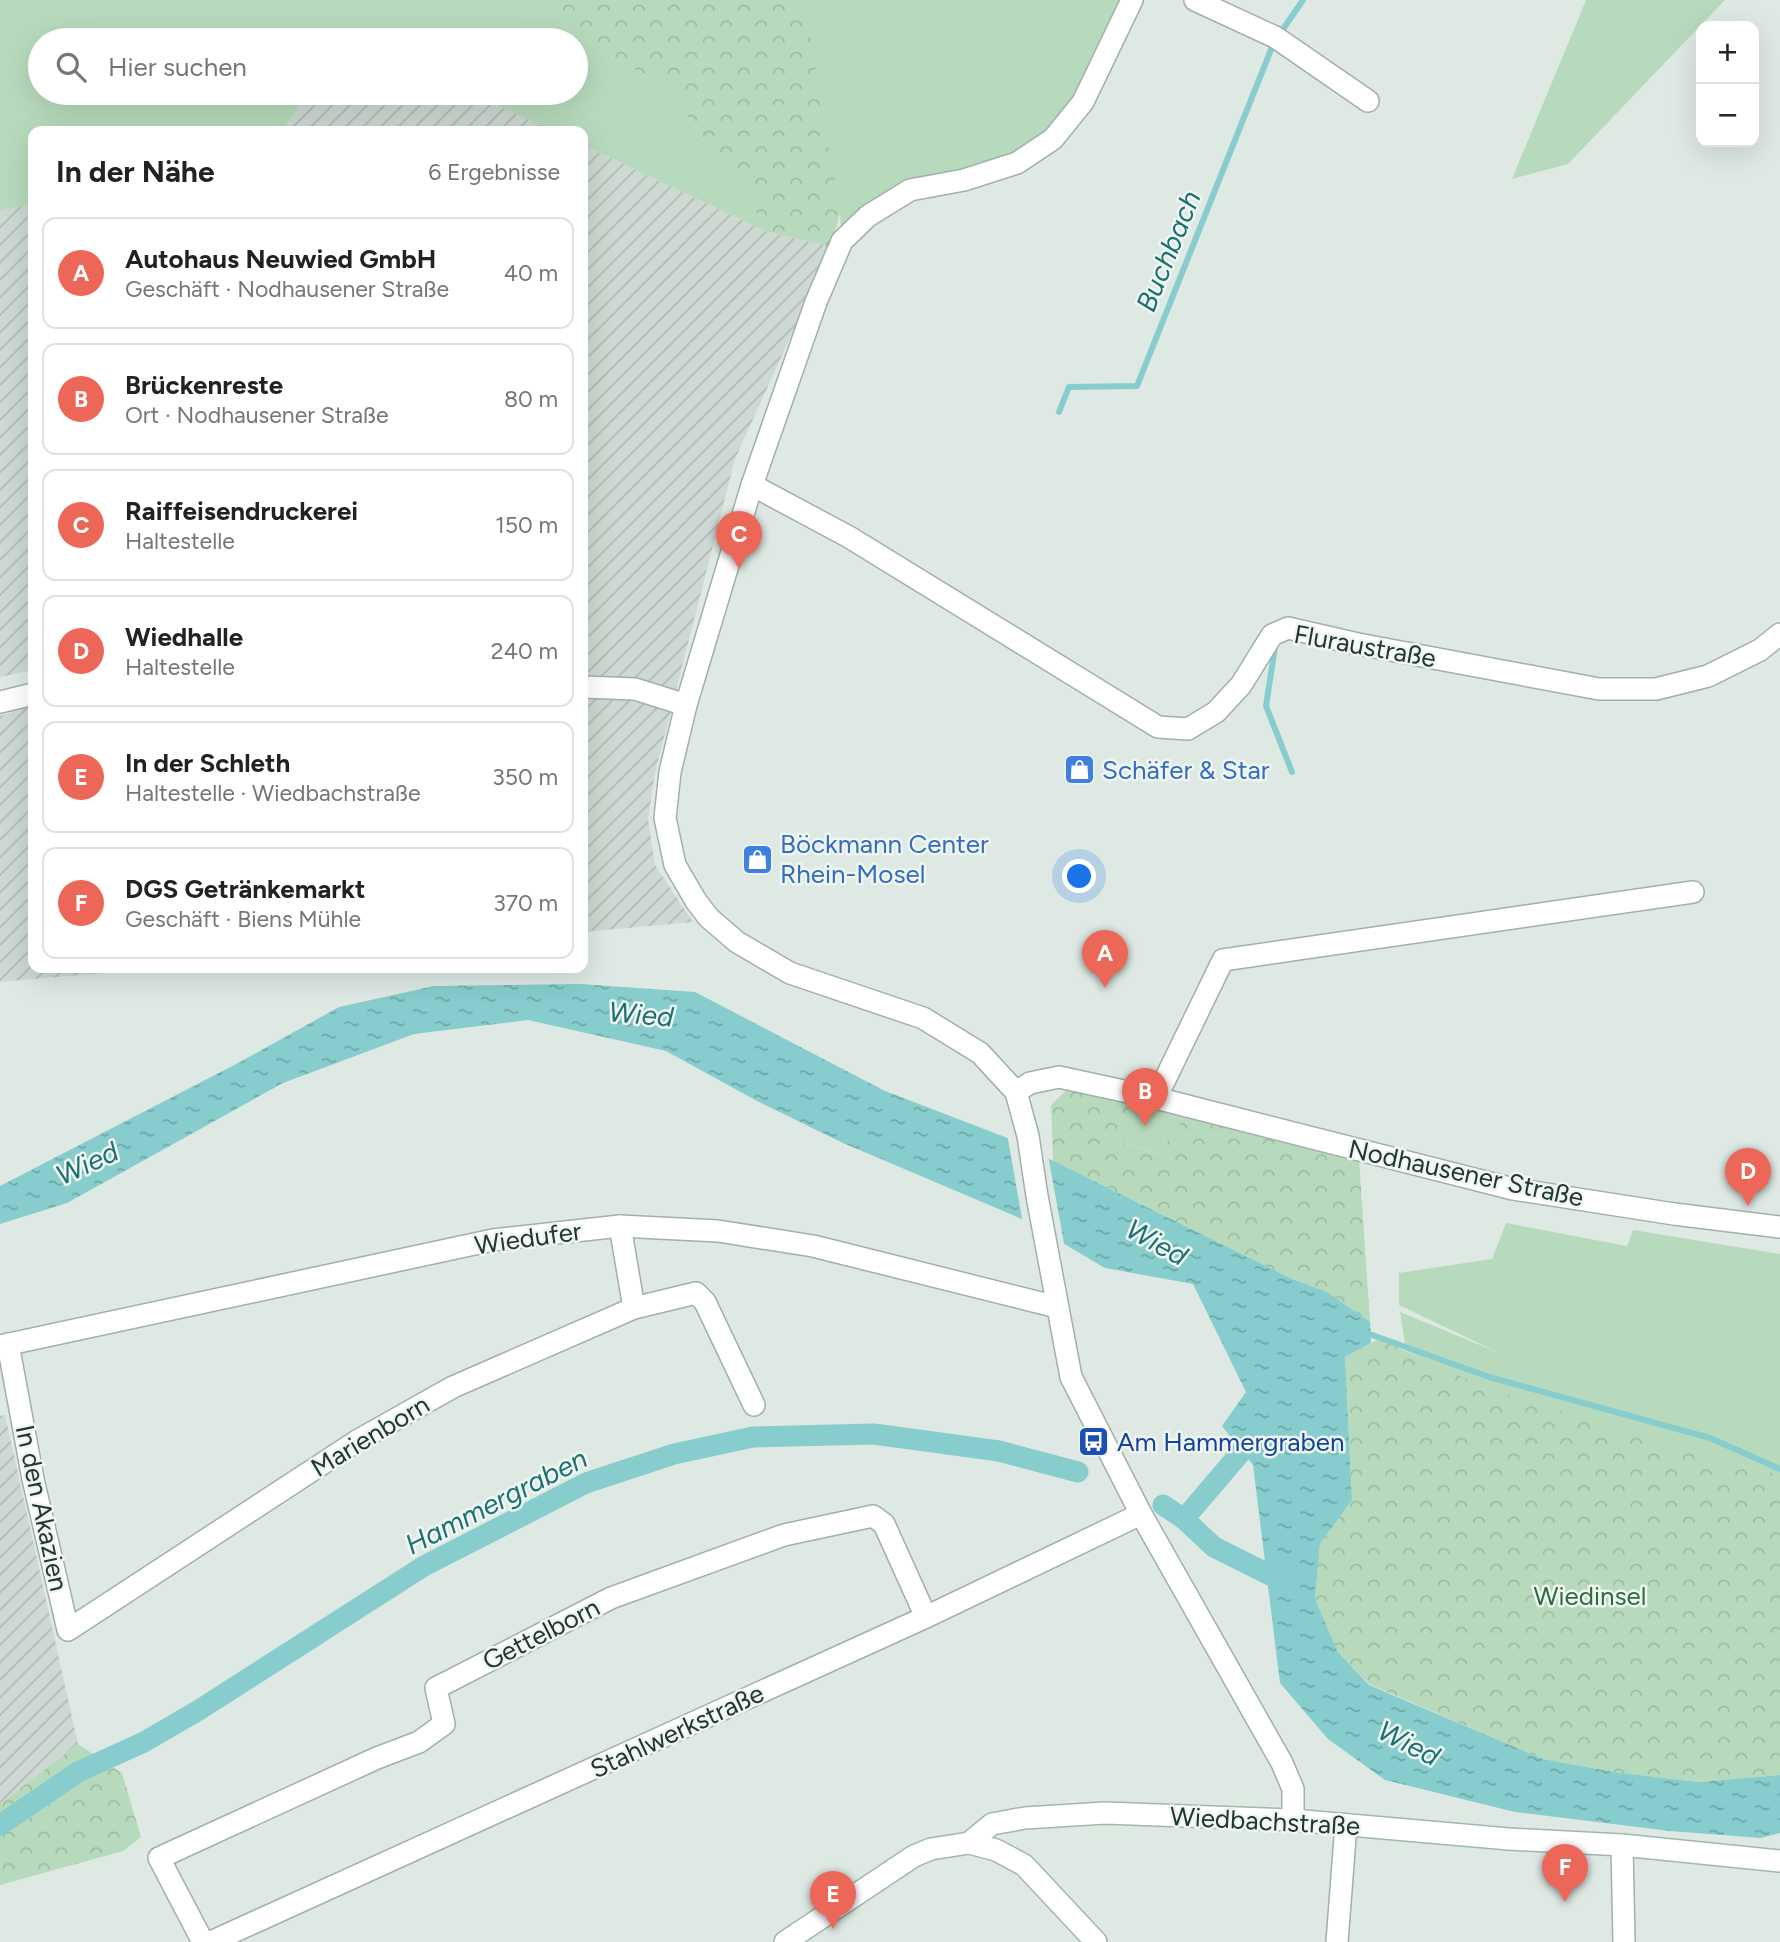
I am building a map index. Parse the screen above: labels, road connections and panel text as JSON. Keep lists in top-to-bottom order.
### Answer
{
  "streets": {
    "street": [
      "Fluraustraße",
      "Nodhausener Straße",
      "Wiedufer",
      "Marienborn",
      "In den Akazien",
      "Gettelborn",
      "Stahlwerkstraße",
      "Wiedbachstraße"
    ]
  },
  "crossings": [
    ["Wiedufer", "In den Akazien"],
    ["Marienborn", "In den Akazien"],
    ["Gettelborn", "Stahlwerkstraße"]
  ],
  "water": ["Buchbach", "Wied", "Hammergraben"],
  "parks": ["Wiedinsel"],
  "places": {
    "shop": ["Schäfer & Star", "Böckmann Center Rhein-Mosel"],
    "bus stop": ["Am Hammergraben"]
  },
  "page": {
    "map_buttons": ["+", "−"],
    "search": "Hier suchen",
    "heading": ["In der Nähe", "6 Ergebnisse"],
    "list": [
      {
        "mark": "A",
        "name": "Autohaus Neuwied GmbH",
        "note": "Geschäft · Nodhausener Straße",
        "value": "40 m"
      },
      {
        "mark": "B",
        "name": "Brückenreste",
        "note": "Ort · Nodhausener Straße",
        "value": "80 m"
      },
      {
        "mark": "C",
        "name": "Raiffeisendruckerei",
        "note": "Haltestelle",
        "value": "150 m"
      },
      {
        "mark": "D",
        "name": "Wiedhalle",
        "note": "Haltestelle",
        "value": "240 m"
      },
      {
        "mark": "E",
        "name": "In der Schleth",
        "note": "Haltestelle · Wiedbachstraße",
        "value": "350 m"
      },
      {
        "mark": "F",
        "name": "DGS Getränkemarkt",
        "note": "Geschäft · Biens Mühle",
        "value": "370 m"
      }
    ],
    "pins": [
      "C",
      "A",
      "B",
      "D",
      "F",
      "E"
    ]
  }
}
